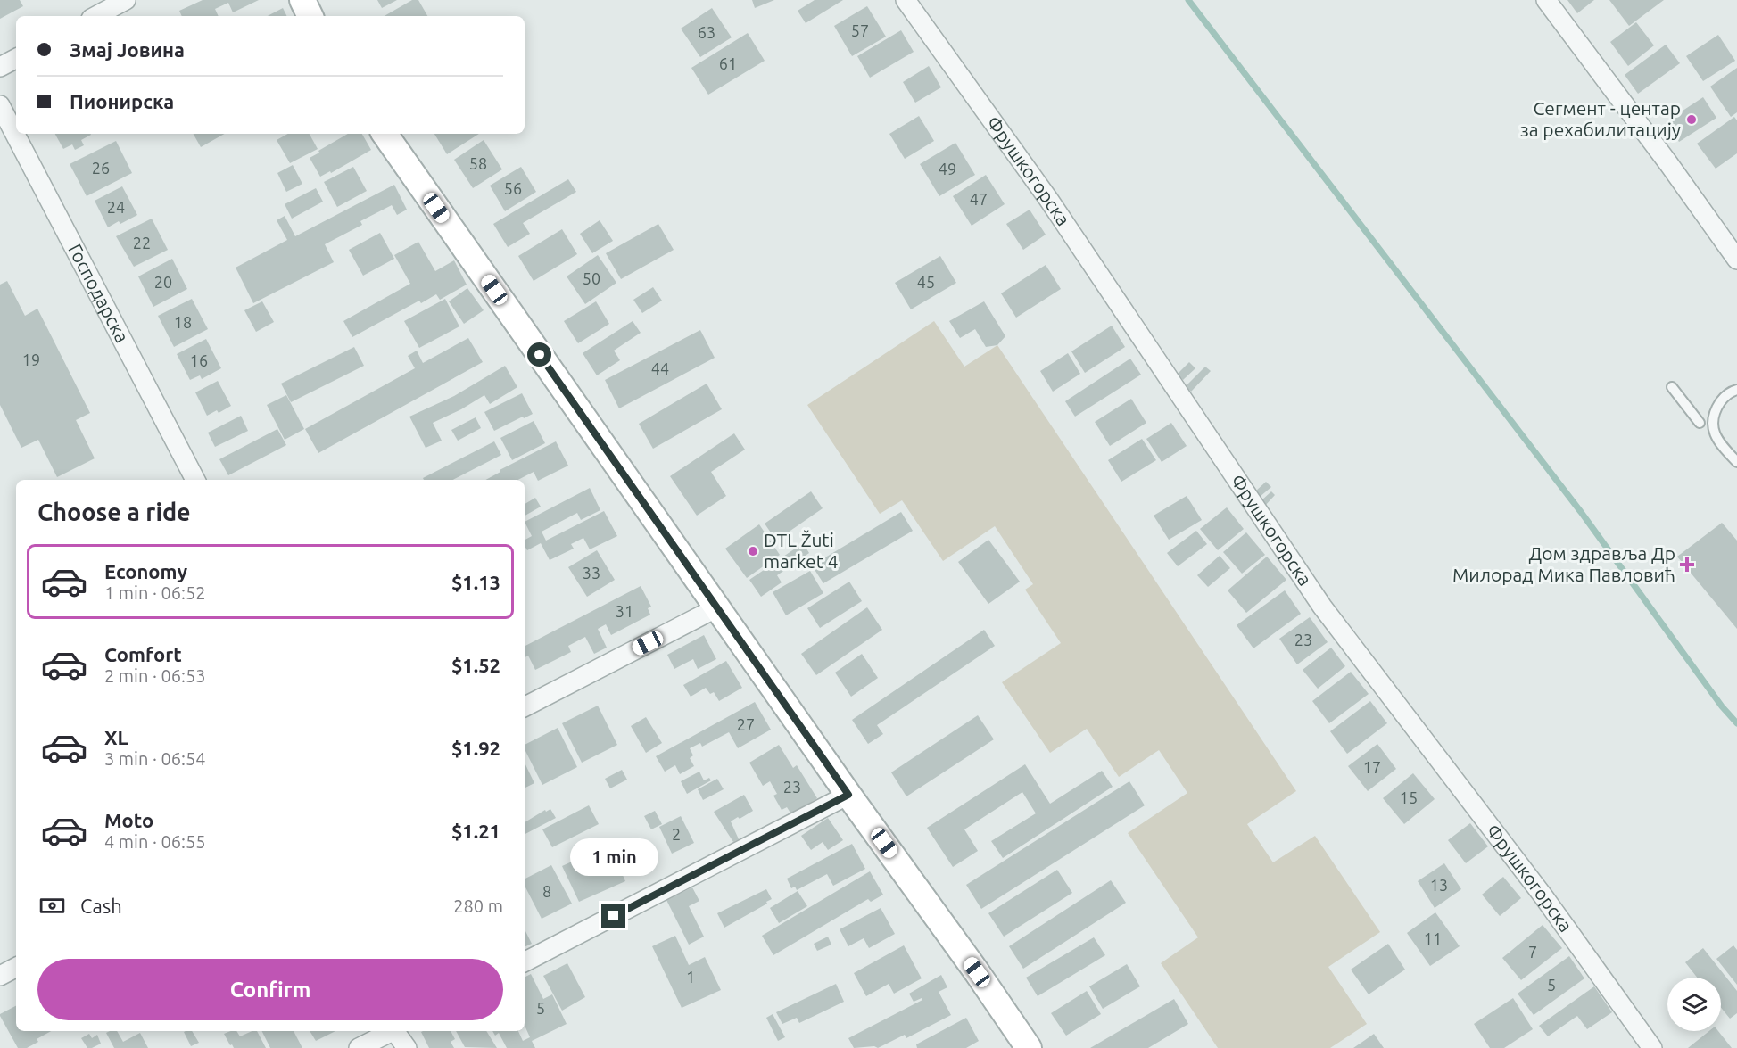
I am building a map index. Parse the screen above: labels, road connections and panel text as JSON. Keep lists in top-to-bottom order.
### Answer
{
  "streets": {
    "street": ["Фрушкогорска", "Господарска"]
  },
  "places": {
    "other": ["Сегмент - центар за рехабилитацију", "DTL Žuti market 4"],
    "health": ["Дом здравља Др Милорад Мика Павловић"]
  },
  "house_numbers": [
    "57",
    "63",
    "61",
    "58",
    "26",
    "49",
    "56",
    "47",
    "24",
    "22",
    "50",
    "20",
    "45",
    "18",
    "19",
    "16",
    "44",
    "33",
    "31",
    "23",
    "27",
    "17",
    "23",
    "15",
    "2",
    "13",
    "8",
    "11",
    "7",
    "1",
    "5",
    "5"
  ],
  "page": {
    "banner": ["Змај Јовина", "Пионирска"],
    "heading": "Choose a ride",
    "list": [
      {
        "name": "Economy",
        "note": "1 min · 06:52",
        "value": "$1.13"
      },
      {
        "name": "Comfort",
        "note": "2 min · 06:53",
        "value": "$1.52"
      },
      {
        "name": "XL",
        "note": "3 min · 06:54",
        "value": "$1.92"
      },
      {
        "name": "Moto",
        "note": "4 min · 06:55",
        "value": "$1.21"
      }
    ],
    "bubble": "1 min",
    "pay": ["Cash", "280 m"],
    "buttons": "Confirm"
  }
}
